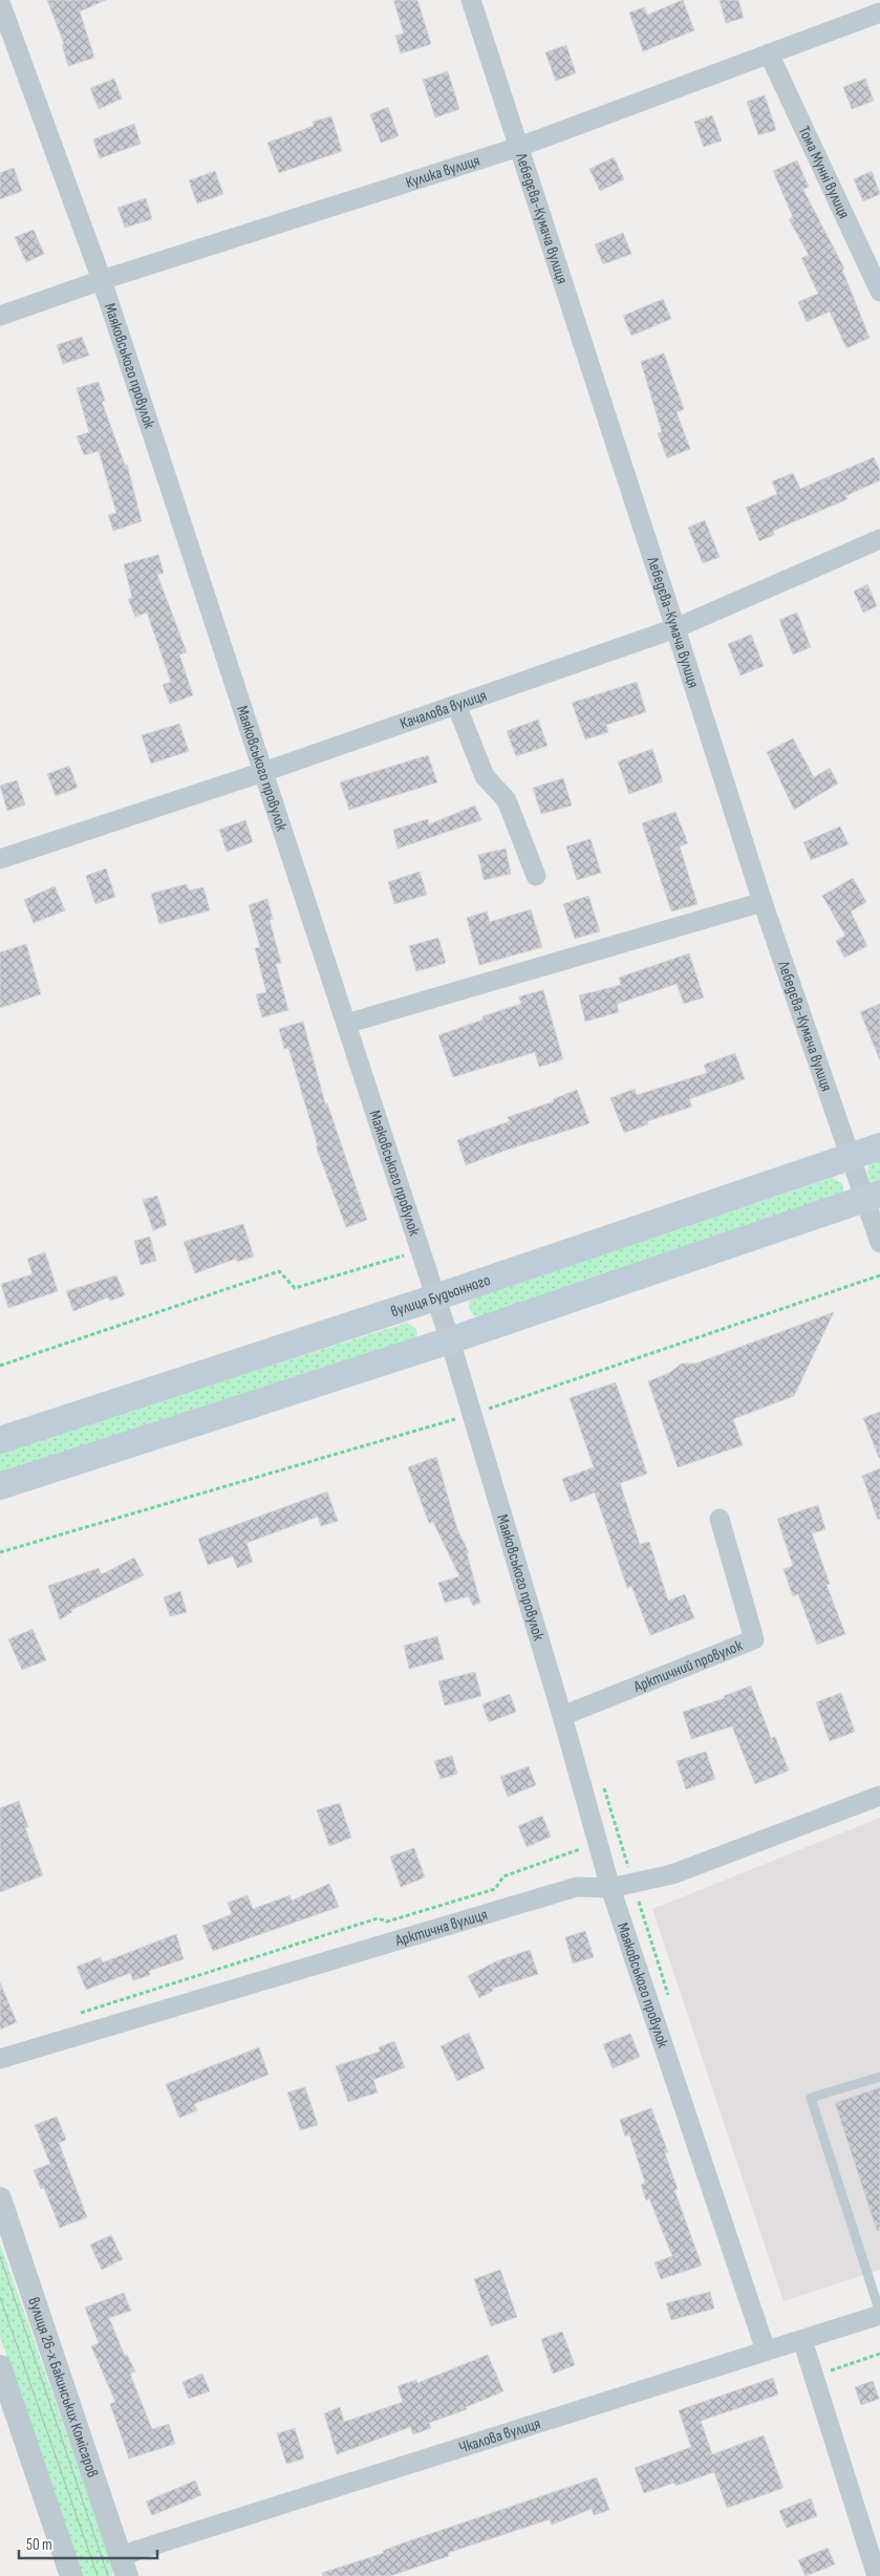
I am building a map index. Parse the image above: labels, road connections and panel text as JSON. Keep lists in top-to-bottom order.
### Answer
{
  "streets": {
    "main road": ["вулиця Будьонного"],
    "street": [
      "Кулика вулиця",
      "Тома Мунні вулиця",
      "Лебедєва-Кумача вулиця",
      "Маяковського провулок",
      "Качалова вулиця",
      "Арктичний провулок",
      "Арктична вулиця",
      "вулиця 26-х Бакинських Комісаров",
      "Чкалова вулиця"
    ]
  },
  "crossings": [
    ["Кулика вулиця", "Тома Мунні вулиця"],
    ["Кулика вулиця", "Лебедєва-Кумача вулиця"],
    ["Кулика вулиця", "Маяковського провулок"],
    ["Лебедєва-Кумача вулиця", "Качалова вулиця"],
    ["Лебедєва-Кумача вулиця", "вулиця Будьонного"],
    ["Маяковського провулок", "Качалова вулиця"],
    ["Маяковського провулок", "вулиця Будьонного"],
    ["Маяковського провулок", "Арктичний провулок"],
    ["Маяковського провулок", "Арктична вулиця"],
    ["Маяковського провулок", "Чкалова вулиця"],
    ["вулиця 26-х Бакинських Комісаров", "Чкалова вулиця"]
  ],
  "scale_bar": "50 m"
}
